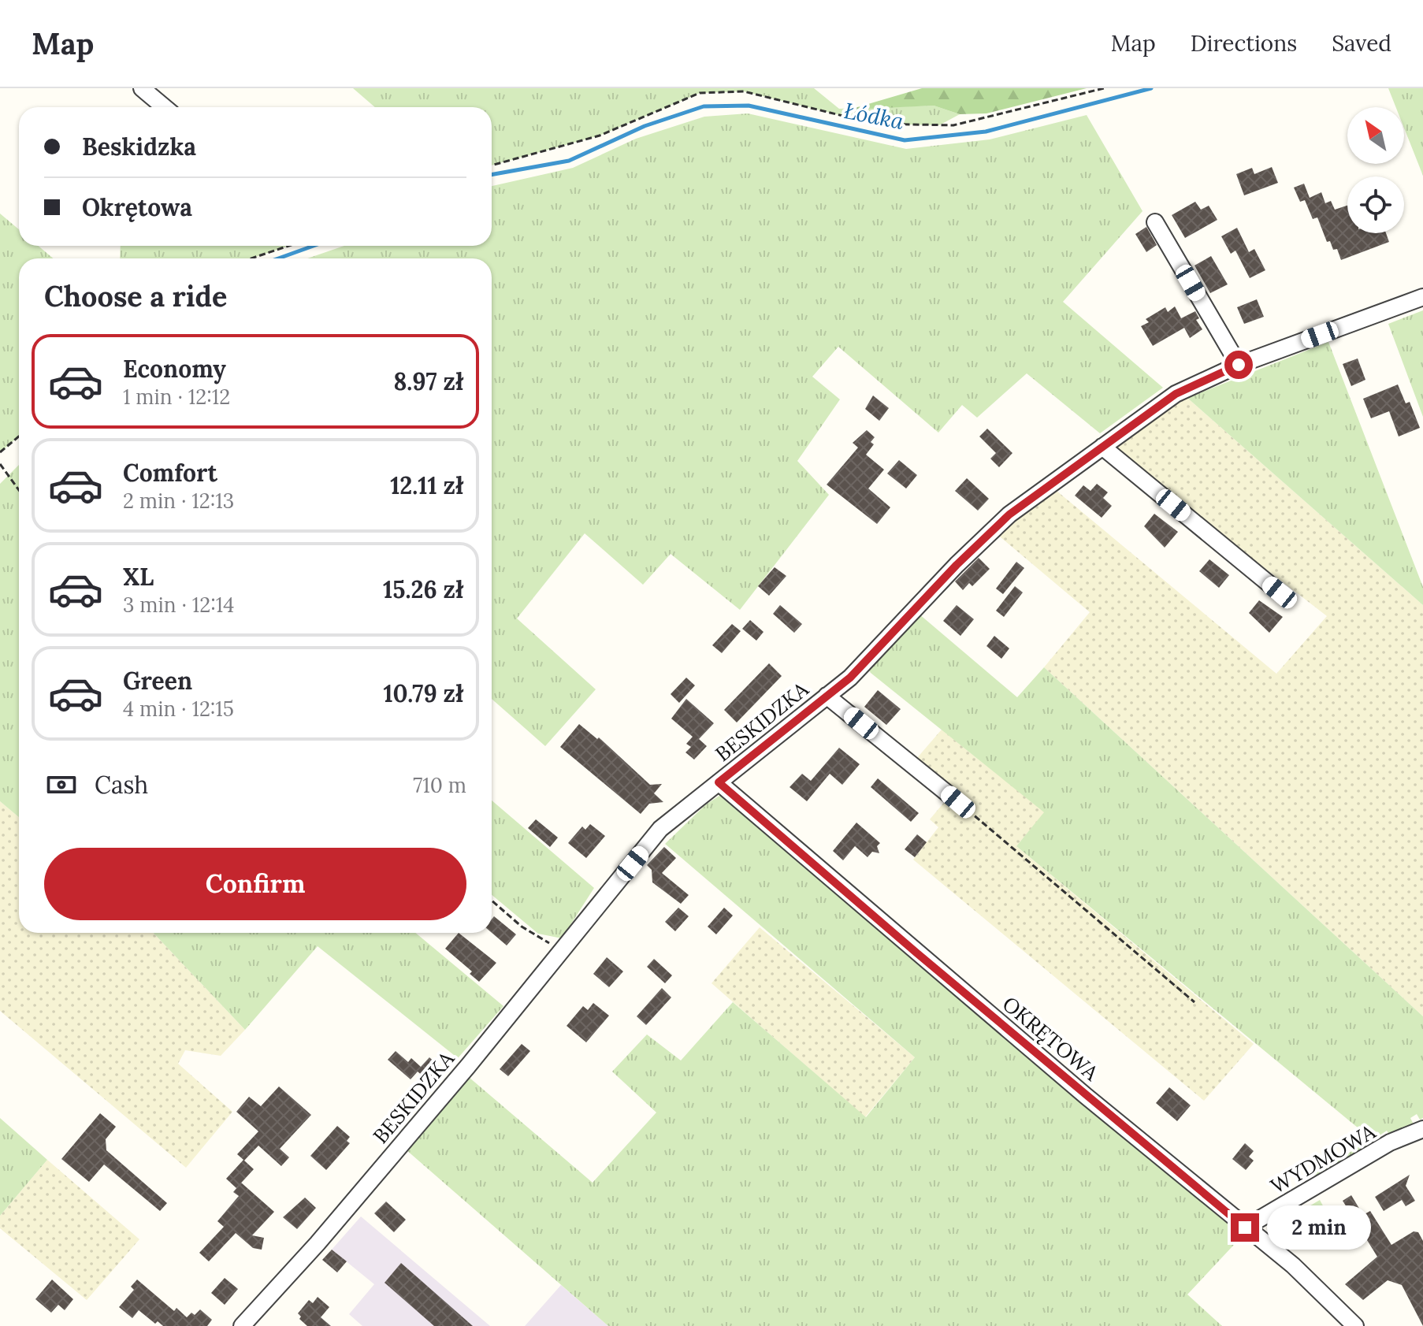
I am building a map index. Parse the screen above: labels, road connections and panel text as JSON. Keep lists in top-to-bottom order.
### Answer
{
  "streets": {
    "street": ["BESKIDZKA", "OKRĘTOWA", "WYDMOWA"]
  },
  "crossings": [
    ["BESKIDZKA", "OKRĘTOWA"],
    ["OKRĘTOWA", "WYDMOWA"]
  ],
  "water": ["Łódka"],
  "north": "top left",
  "page": {
    "header": "Map",
    "nav": ["Map", "Directions", "Saved"],
    "banner": ["Beskidzka", "Okrętowa"],
    "heading": "Choose a ride",
    "list": [
      {
        "name": "Economy",
        "note": "1 min · 12:12",
        "value": "8.97 zł"
      },
      {
        "name": "Comfort",
        "note": "2 min · 12:13",
        "value": "12.11 zł"
      },
      {
        "name": "XL",
        "note": "3 min · 12:14",
        "value": "15.26 zł"
      },
      {
        "name": "Green",
        "note": "4 min · 12:15",
        "value": "10.79 zł"
      }
    ],
    "pay": ["Cash", "710 m"],
    "buttons": "Confirm",
    "bubble": "2 min"
  }
}
